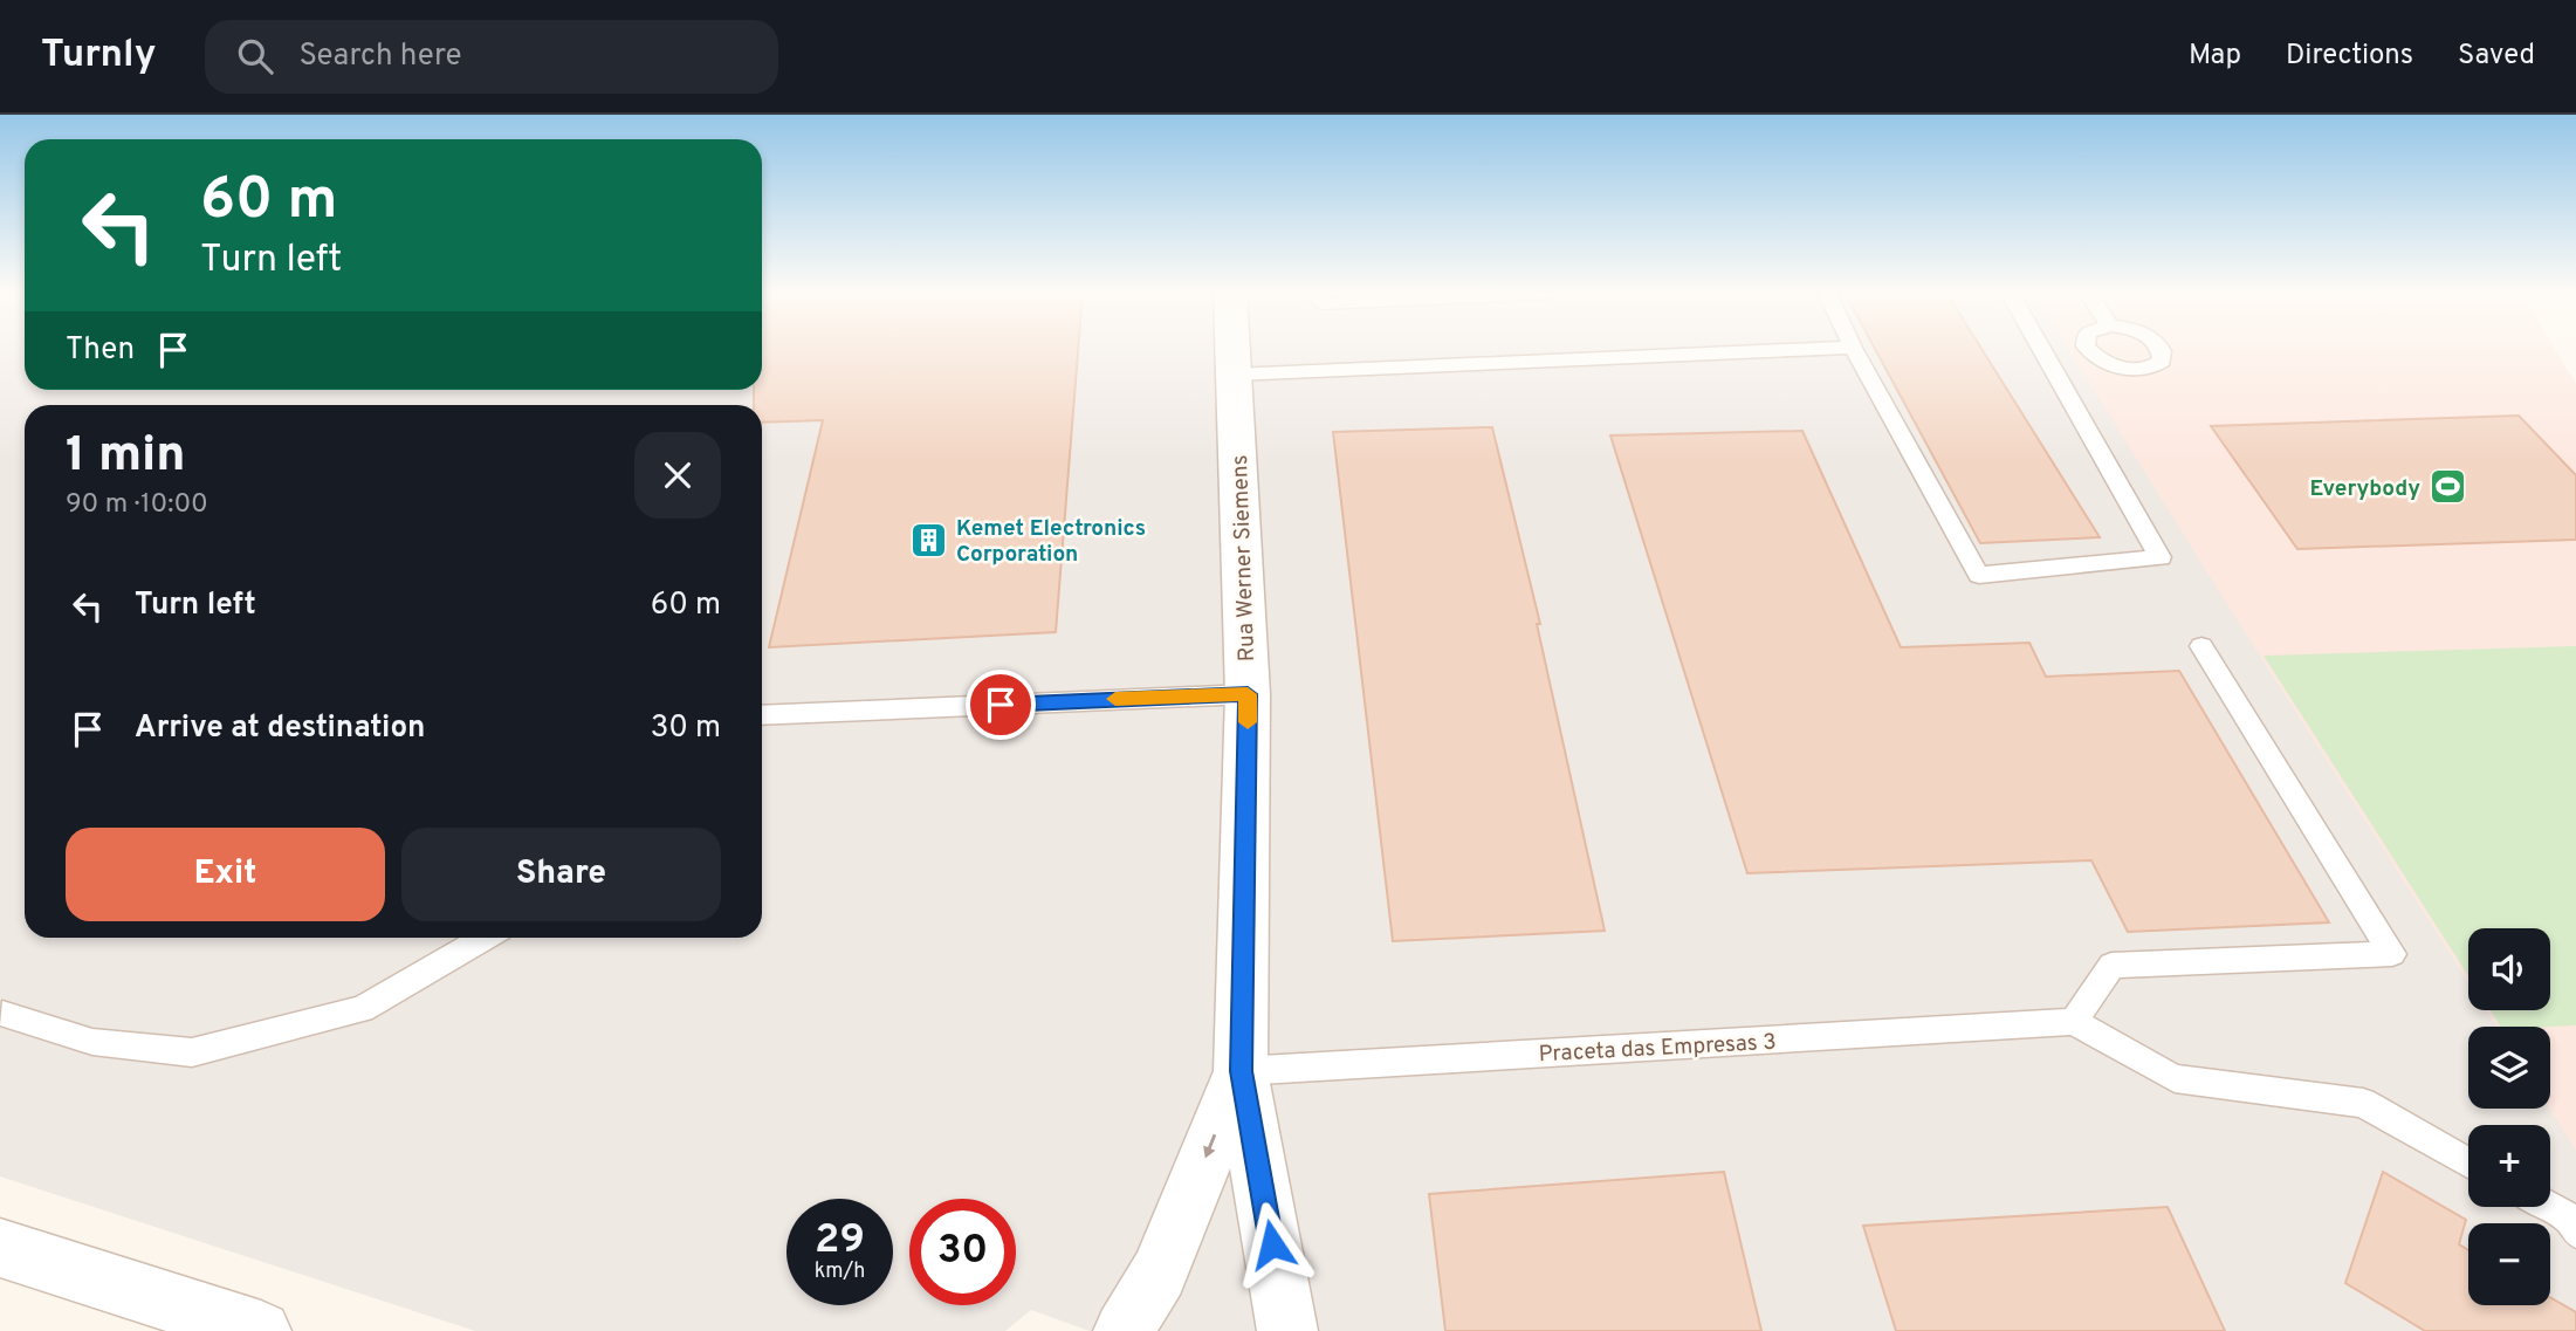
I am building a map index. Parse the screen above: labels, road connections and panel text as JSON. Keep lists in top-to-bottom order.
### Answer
{
  "streets": {
    "street": ["Rua Werner Siemens"],
    "lane": ["Praceta das Empresas 3"]
  },
  "crossings": [
    ["Rua Werner Siemens", "Praceta das Empresas 3"]
  ],
  "places": {
    "sports": ["Everybody"],
    "building": ["Kemet Electronics Corporation"]
  },
  "page": {
    "header": "Turnly",
    "search": "Search here",
    "nav": ["Map", "Directions", "Saved"],
    "turn": ["60 m", "Turn left"],
    "then": "Then",
    "heading": ["1 min", "90 m · 10:00"],
    "list": [
      {
        "name": "Turn left",
        "value": "60 m"
      },
      {
        "name": "Arrive at destination",
        "value": "30 m"
      }
    ],
    "buttons": ["Exit", "Share"],
    "map_buttons": ["+", "−"],
    "speed": "29 km/h",
    "limit": "30"
  }
}
